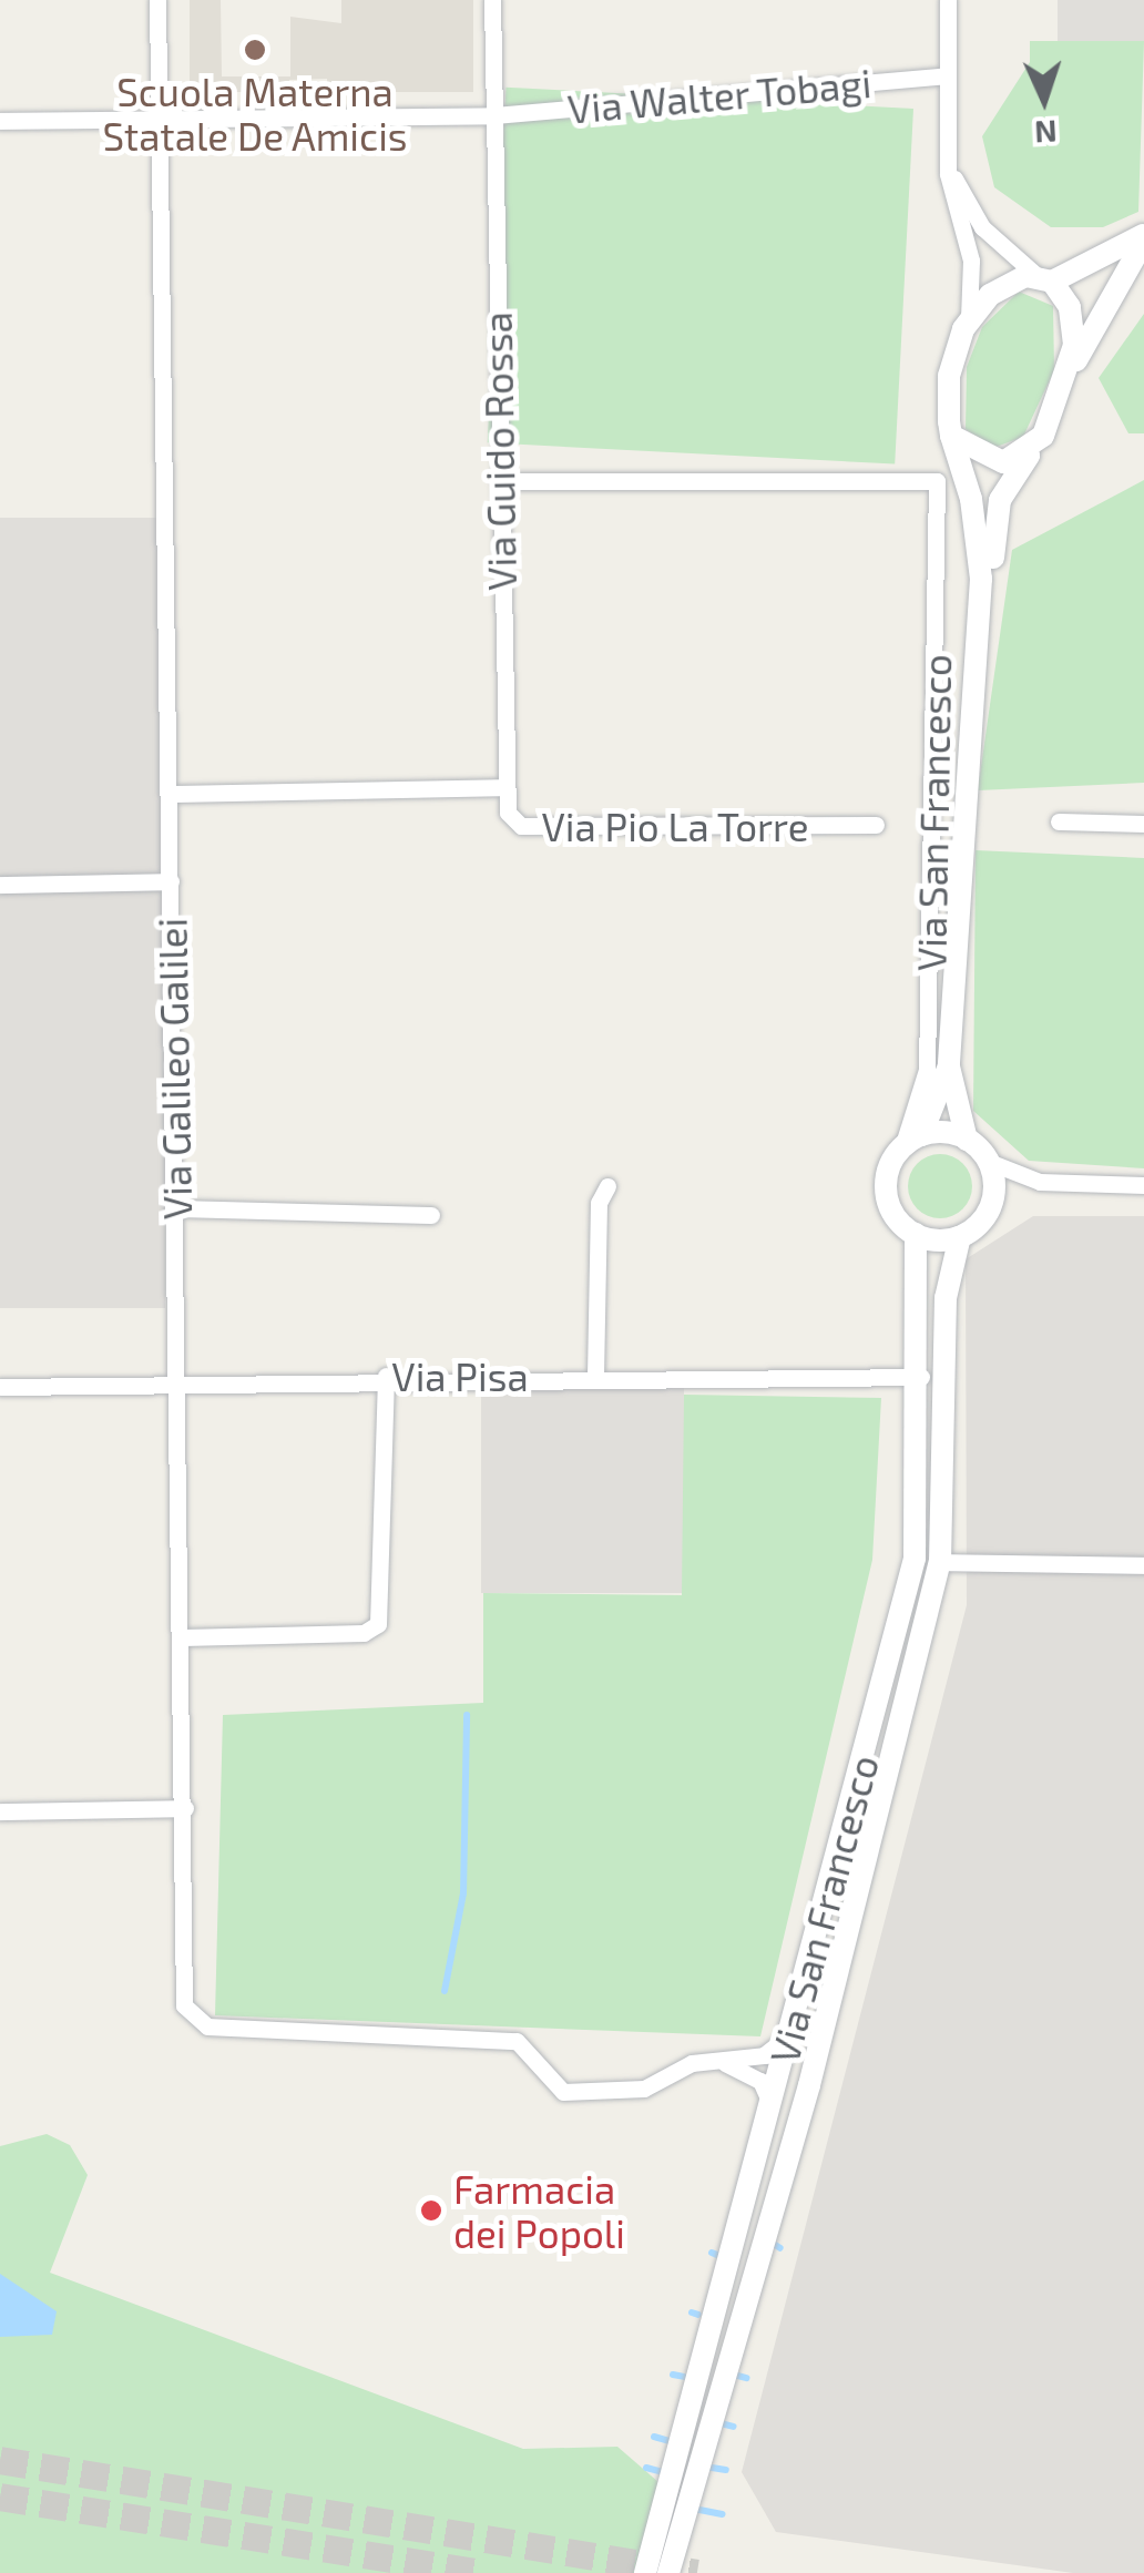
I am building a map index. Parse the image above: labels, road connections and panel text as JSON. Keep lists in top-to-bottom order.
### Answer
{
  "streets": {
    "street": [
      "Via Walter Tobagi",
      "Via Guido Rossa",
      "Via San Francesco",
      "Via Pio La Torre",
      "Via Galileo Galilei",
      "Via Pisa"
    ]
  },
  "crossings": [
    ["Via Walter Tobagi", "Via Guido Rossa"],
    ["Via Walter Tobagi", "Via Galileo Galilei"],
    ["Via Guido Rossa", "Via San Francesco"],
    ["Via Guido Rossa", "Via Pio La Torre"],
    ["Via San Francesco", "Via Pisa"],
    ["Via Pio La Torre", "Via Galileo Galilei"],
    ["Via Galileo Galilei", "Via Pisa"]
  ],
  "places": ["Scuola Materna Statale De Amicis", "Farmacia dei Popoli"],
  "north": "bottom"
}
